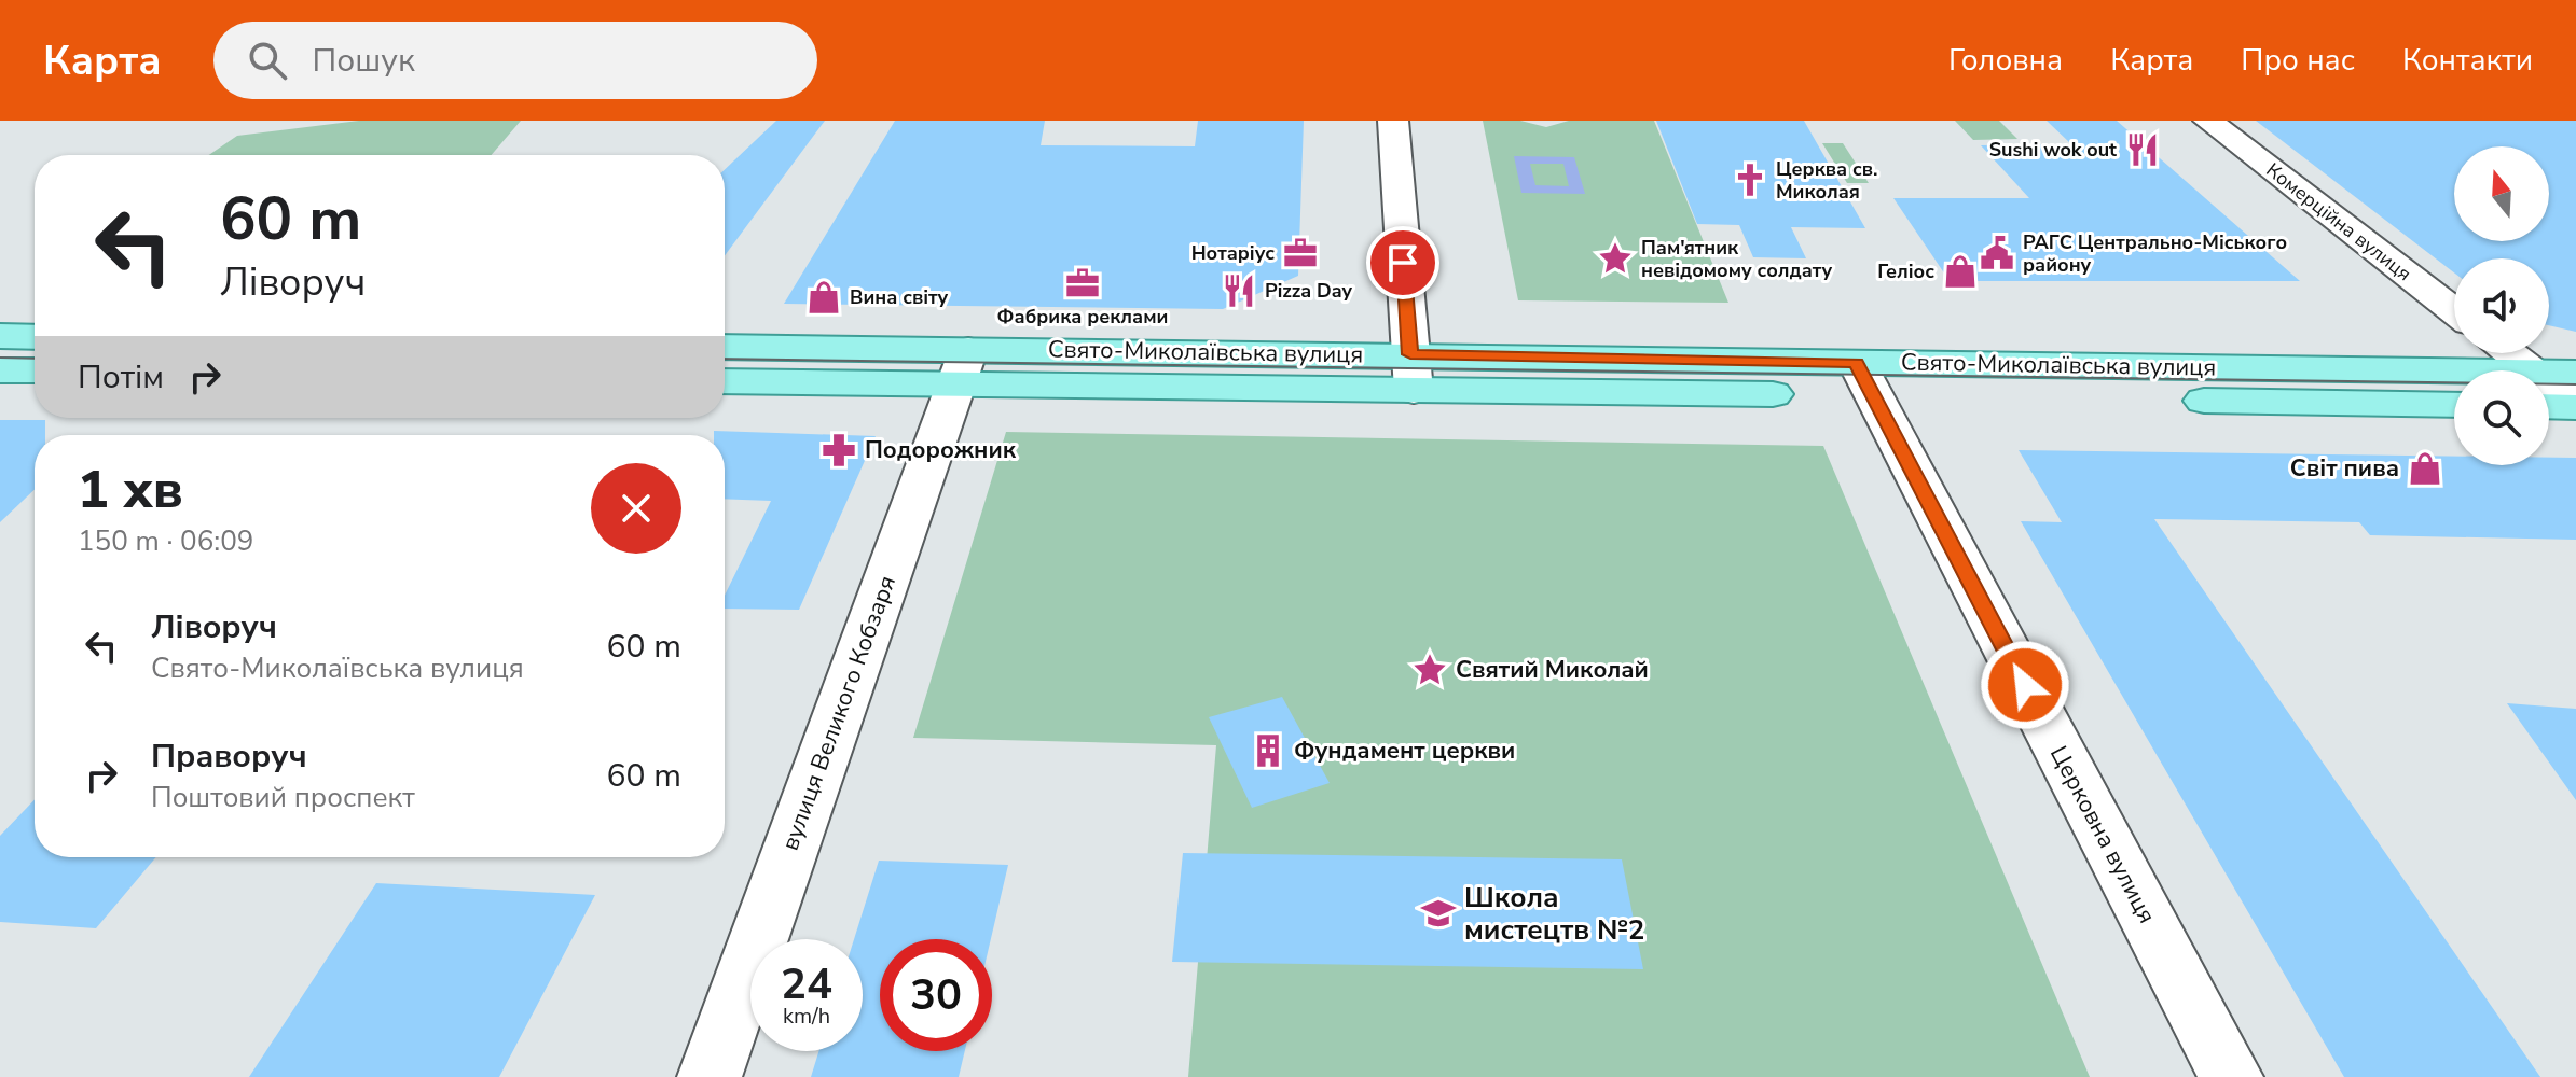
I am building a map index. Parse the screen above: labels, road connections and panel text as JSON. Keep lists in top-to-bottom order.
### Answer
{
  "streets": {
    "main road": ["Свято-Миколаївська вулиця"],
    "street": ["Комерційна вулиця", "вулиця Великого Кобзаря", "Церковна вулиця"]
  },
  "crossings": [
    ["Свято-Миколаївська вулиця", "вулиця Великого Кобзаря"],
    ["Свято-Миколаївська вулиця", "Церковна вулиця"]
  ],
  "places": {
    "restaurant": ["Sushi wok out", "Pizza Day"],
    "church": ["Церква св. Миколая"],
    "office": ["Нотаріус", "Фабрика реклами"],
    "public building": ["РАГС Центрально-Міського району"],
    "place": ["Пам'ятник невідомому солдату", "Святий Миколай"],
    "shop": ["Геліос", "Вина світу", "Світ пива"],
    "pharmacy": ["Подорожник"],
    "building": ["Фундамент церкви"],
    "school or university": ["Школа мистецтв №2"]
  },
  "north": "top",
  "page": {
    "header": "Карта",
    "search": "Пошук",
    "nav": [
      "Головна",
      "Карта",
      "Про нас",
      "Контакти"
    ],
    "turn": ["60 m", "Ліворуч"],
    "then": "Потім",
    "heading": ["1 хв", "150 m · 06:09"],
    "list": [
      {
        "name": "Ліворуч",
        "note": "Свято-Миколаївська вулиця",
        "value": "60 m"
      },
      {
        "name": "Праворуч",
        "note": "Поштовий проспект",
        "value": "60 m"
      }
    ],
    "speed": "24 km/h",
    "limit": "30"
  }
}
